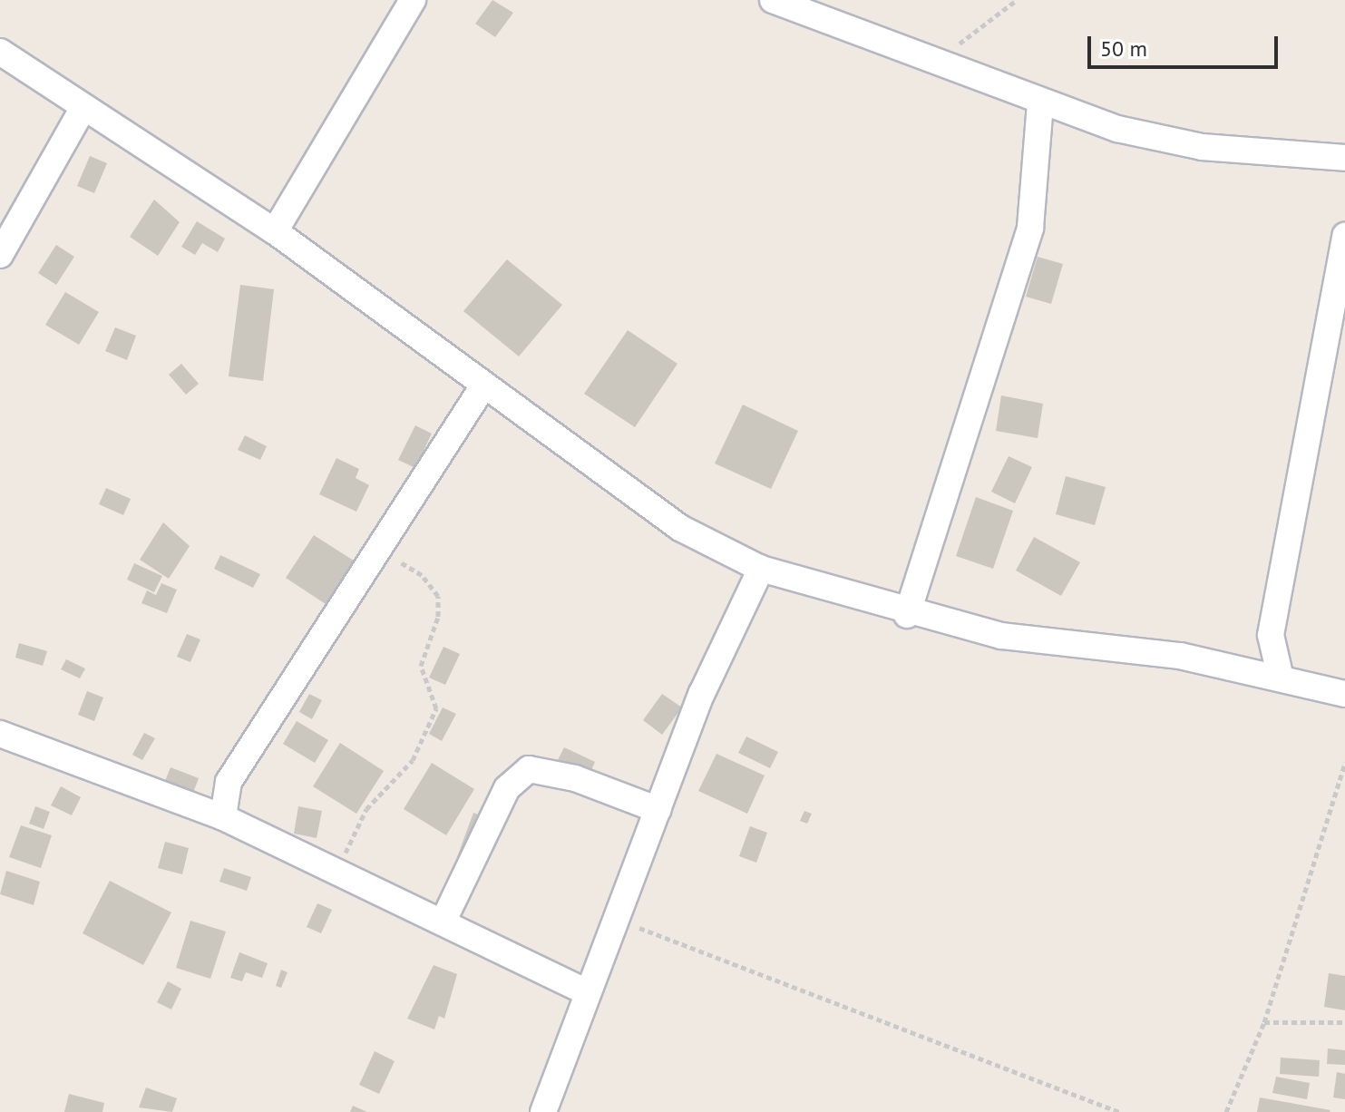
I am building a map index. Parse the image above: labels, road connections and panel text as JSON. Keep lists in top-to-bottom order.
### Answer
{
  "scale_bar": "50 m"
}
